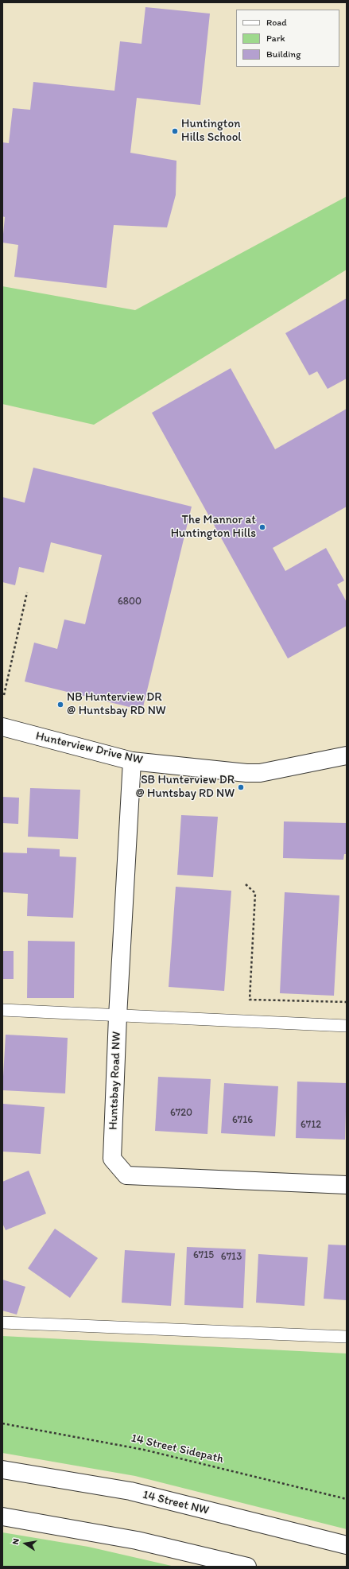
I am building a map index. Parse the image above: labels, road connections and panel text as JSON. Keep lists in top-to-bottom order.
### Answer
{
  "streets": {
    "street": ["Hunterview Drive NW", "Huntsbay Road NW", "14 Street NW"],
    "path": ["14 Street Sidepath"]
  },
  "crossings": [
    ["Hunterview Drive NW", "Huntsbay Road NW"]
  ],
  "places": [
    "Huntington Hills School",
    "The Mannor at Huntington Hills",
    "NB Hunterview DR @ Huntsbay RD NW",
    "SB Hunterview DR @ Huntsbay RD NW"
  ],
  "house_numbers": [
    "6800",
    "6720",
    "6716",
    "6712",
    "6715",
    "6713"
  ],
  "legend": ["Road", "Park", "Building"],
  "north": "left"
}
